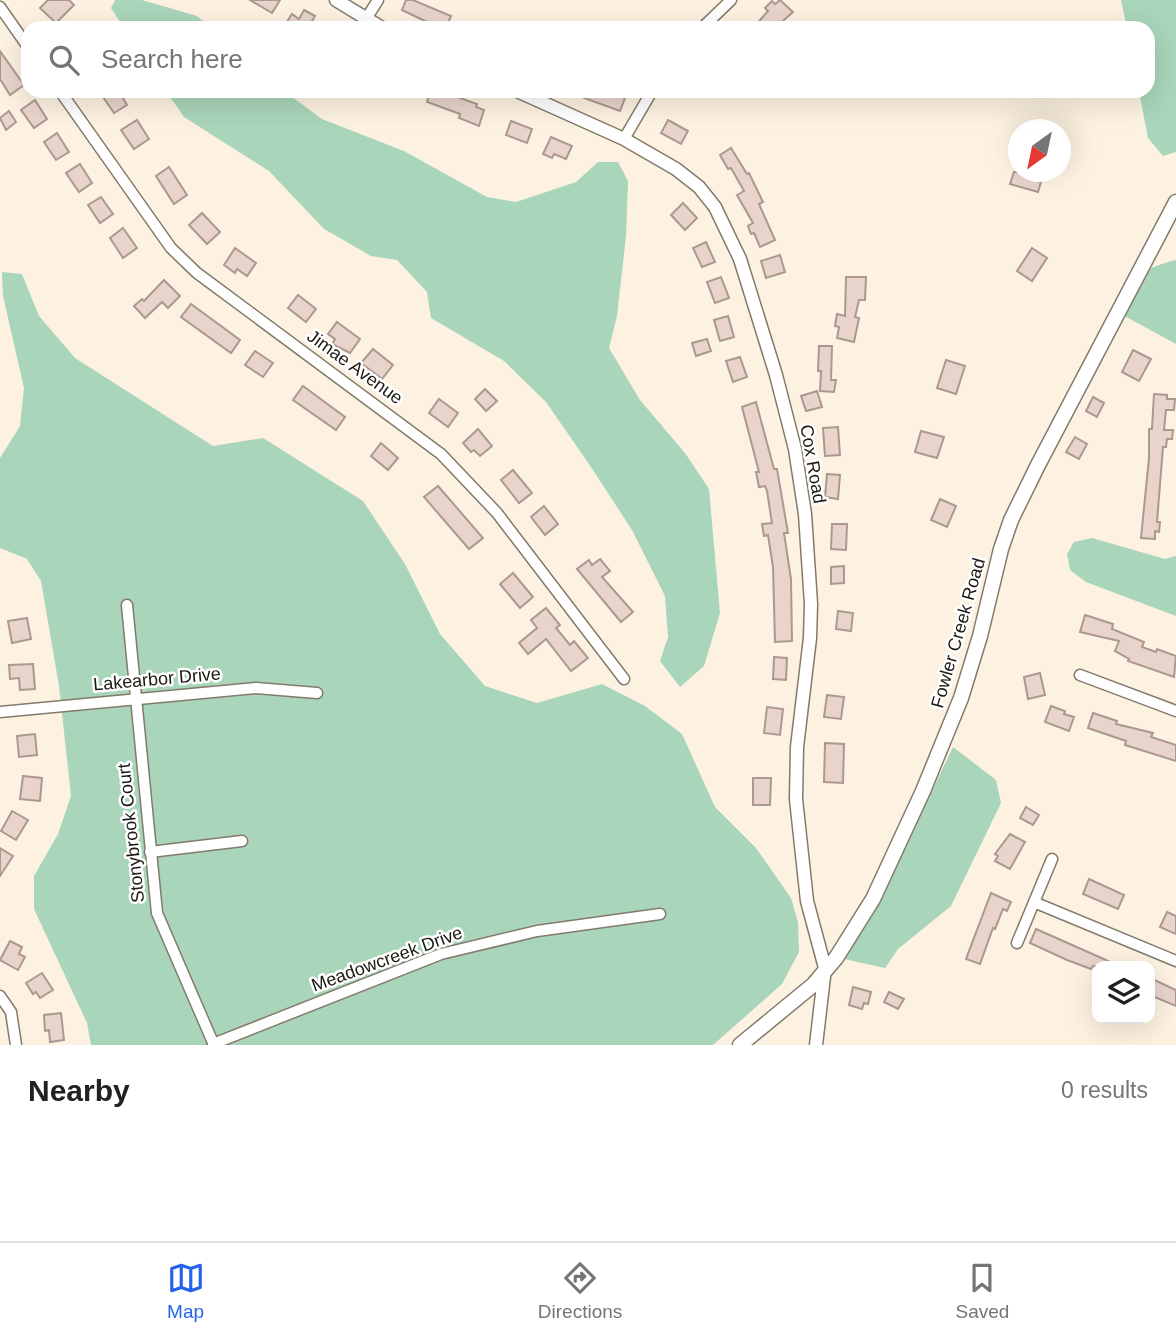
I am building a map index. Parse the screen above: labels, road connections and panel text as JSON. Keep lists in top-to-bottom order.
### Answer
{
  "streets": {
    "main road": ["Fowler Creek Road"],
    "street": [
      "Jimae Avenue",
      "Cox Road",
      "Lakearbor Drive",
      "Stonybrook Court",
      "Meadowcreek Drive"
    ]
  },
  "crossings": [
    ["Cox Road", "Fowler Creek Road"],
    ["Lakearbor Drive", "Stonybrook Court"],
    ["Stonybrook Court", "Meadowcreek Drive"]
  ],
  "north": "bottom left",
  "page": {
    "search": "Search here",
    "heading": ["Nearby", "0 results"],
    "nav": ["Map", "Directions", "Saved"]
  }
}
